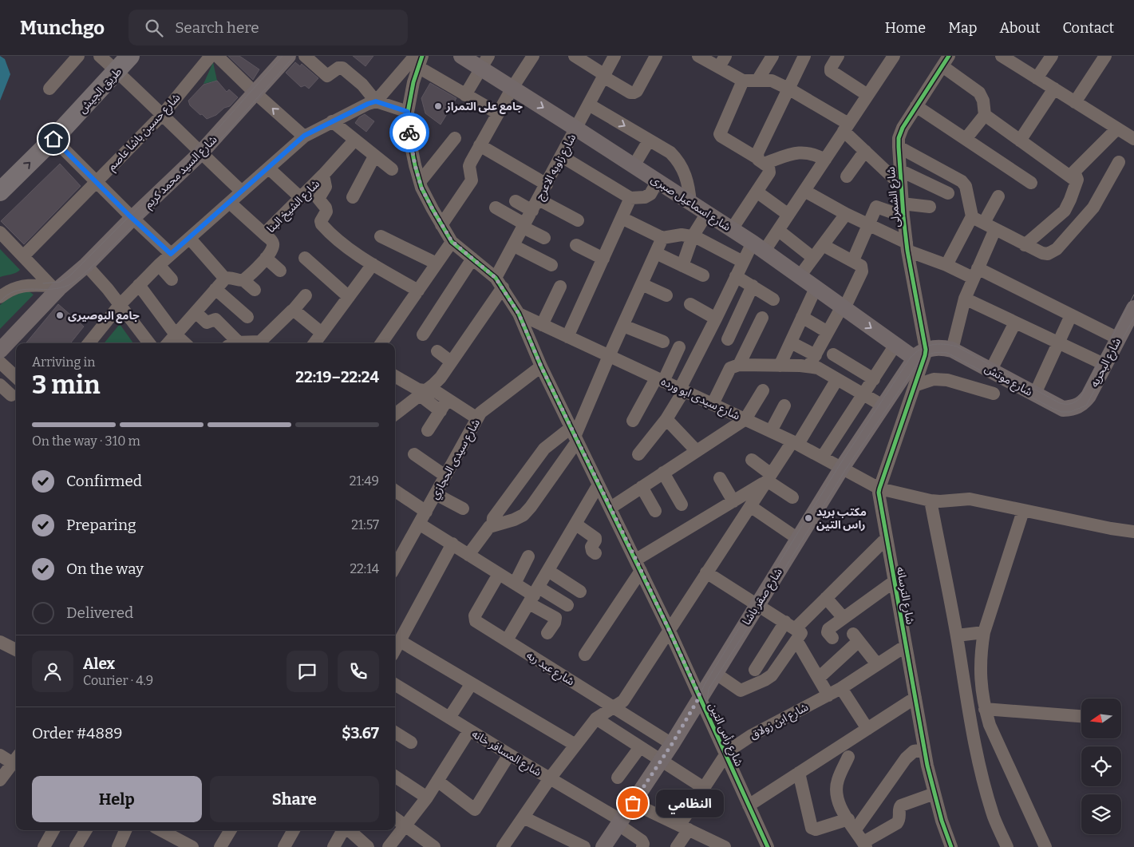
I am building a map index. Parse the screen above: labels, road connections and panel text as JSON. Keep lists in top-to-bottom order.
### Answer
{
  "streets": {
    "highway": ["طريق الجيش"],
    "main road": [
      "شارع السيد محمد كريم",
      "شارع اسماعيل صبرى",
      "شارع البحريه",
      "شارع موتش",
      "شارع صقر باشا"
    ],
    "street": [
      "شارع حسين باشا عاصم",
      "شارع زاويه الاعرج",
      "شارع الشمرلى",
      "شارع الشيخ البنا",
      "شارع سيدى ابو ورده",
      "شارع سيدى الحجازي",
      "شارع الترسانه",
      "شارع عبد ربه",
      "شارع ابن زولاق",
      "شارع رأس التين",
      "شارع المسافر خانه"
    ]
  },
  "crossings": [
    ["شارع زاويه الاعرج", "شارع اسماعيل صبرى"],
    ["شارع زاويه الاعرج", "شارع رأس التين"],
    ["شارع الشمرلى", "شارع اسماعيل صبرى"],
    ["شارع الشمرلى", "شارع موتش"],
    ["شارع الشمرلى", "شارع الترسانه"],
    ["شارع الشمرلى", "شارع صقر باشا"],
    ["شارع اسماعيل صبرى", "شارع موتش"],
    ["شارع اسماعيل صبرى", "شارع الترسانه"],
    ["شارع اسماعيل صبرى", "شارع صقر باشا"],
    ["شارع البحريه", "شارع موتش"],
    ["شارع موتش", "شارع الترسانه"],
    ["شارع موتش", "شارع صقر باشا"],
    ["شارع سيدى ابو ورده", "شارع الترسانه"],
    ["شارع سيدى ابو ورده", "شارع صقر باشا"],
    ["شارع سيدى ابو ورده", "شارع رأس التين"],
    ["شارع سيدى الحجازي", "شارع رأس التين"],
    ["شارع الترسانه", "شارع صقر باشا"],
    ["شارع الترسانه", "شارع ابن زولاق"],
    ["شارع صقر باشا", "شارع عبد ربه"],
    ["شارع صقر باشا", "شارع رأس التين"],
    ["شارع صقر باشا", "شارع المسافر خانه"],
    ["شارع ابن زولاق", "شارع رأس التين"]
  ],
  "places": [
    "جامع على التمراز",
    "جامع البوصيرى",
    "مكتب بريد راس التين",
    "النظامي"
  ],
  "north": "left",
  "page": {
    "header": "Munchgo",
    "search": "Search here",
    "nav": [
      "Home",
      "Map",
      "About",
      "Contact"
    ],
    "heading": ["3 min", "Arriving in", "22:19–22:24"],
    "panel": [
      "Alex",
      "Courier · 4.9",
      "Order #4889",
      "$3.67"
    ],
    "bar": "On the way · 310 m",
    "list": [
      ["Confirmed", "21:49"],
      ["Preparing", "21:57"],
      ["On the way", "22:14"],
      "Delivered"
    ],
    "buttons": ["Help", "Share"],
    "bubble": "النظامي"
  }
}
